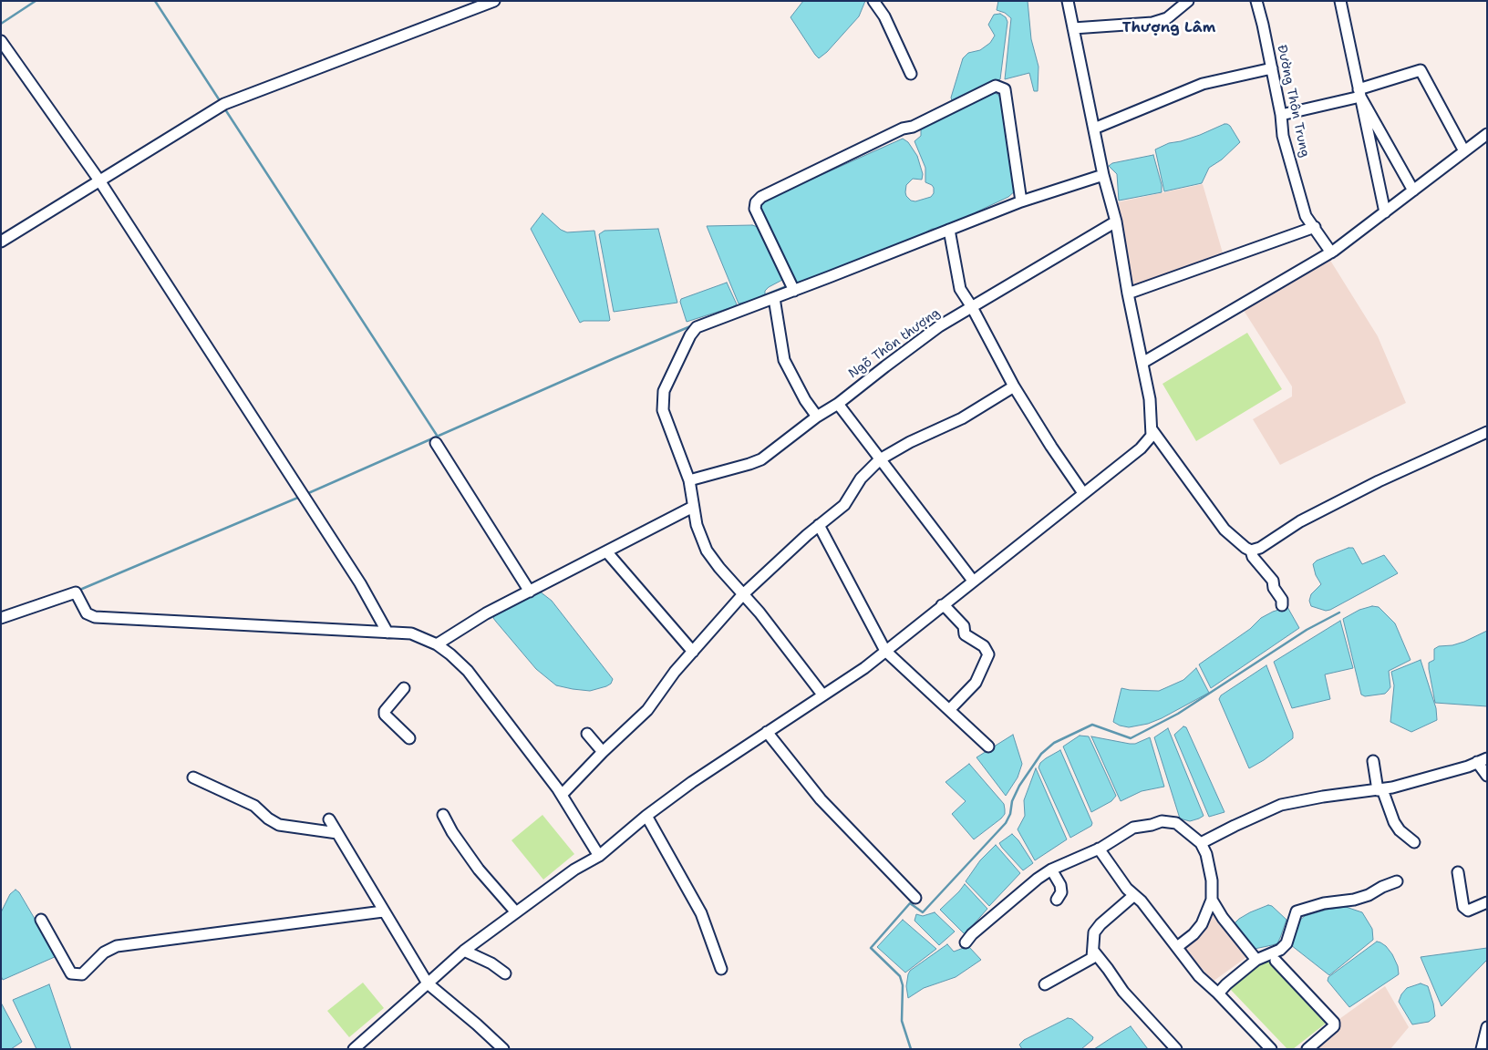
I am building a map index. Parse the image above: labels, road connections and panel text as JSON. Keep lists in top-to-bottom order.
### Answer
{
  "streets": {
    "street": ["Đường Thôn Trung", "Ngõ Thôn thượng"]
  },
  "districts": ["Thượng Lâm"]
}
